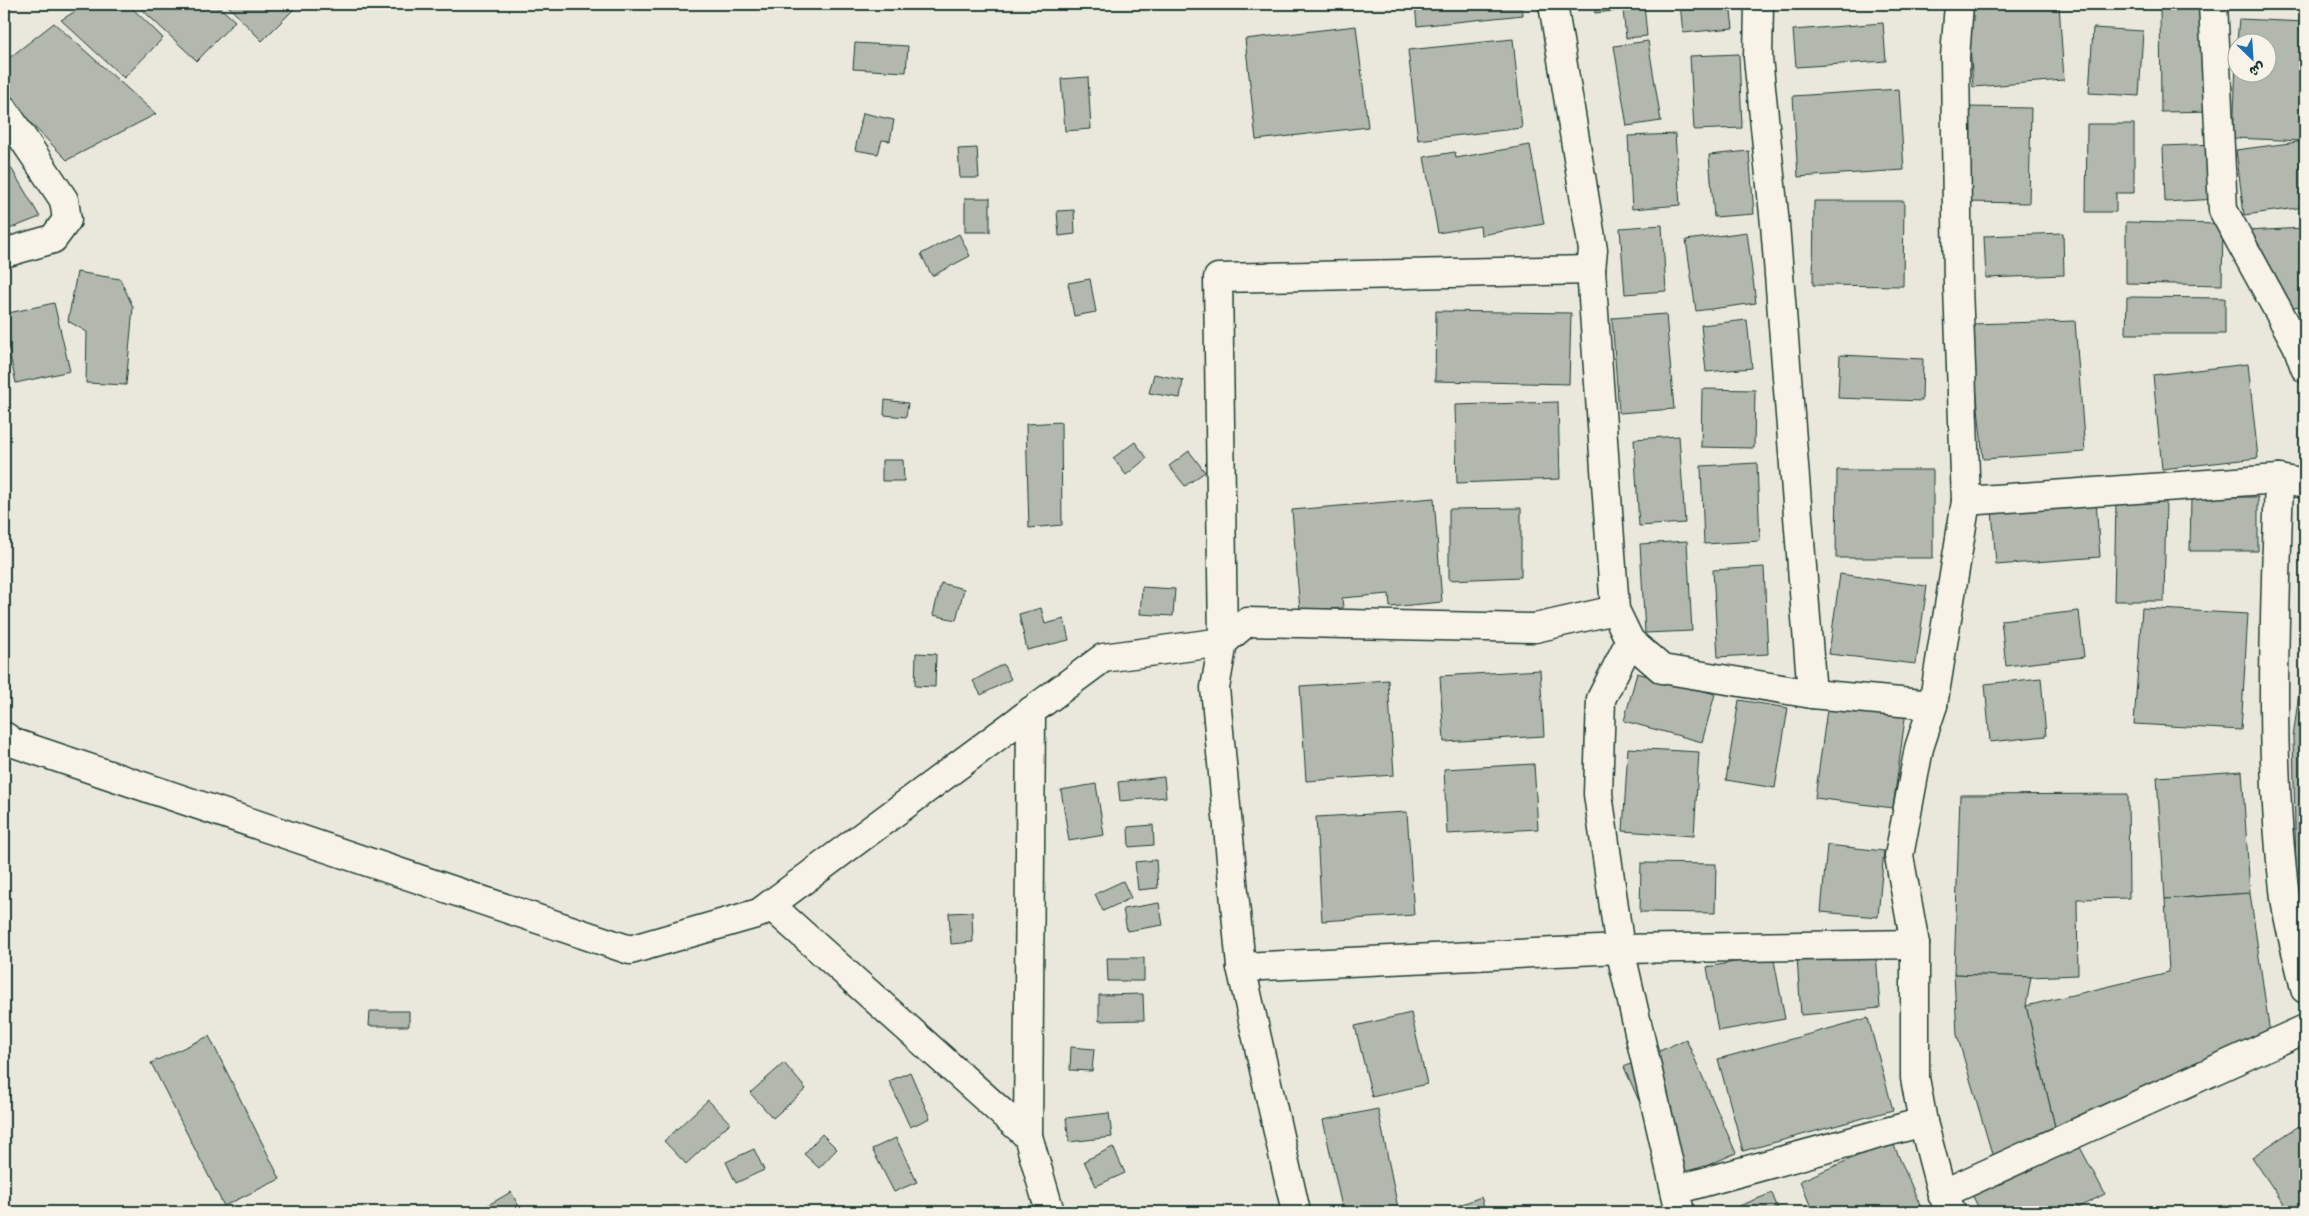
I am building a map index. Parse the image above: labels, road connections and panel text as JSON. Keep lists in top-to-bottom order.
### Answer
{
  "north": "bottom right"
}
